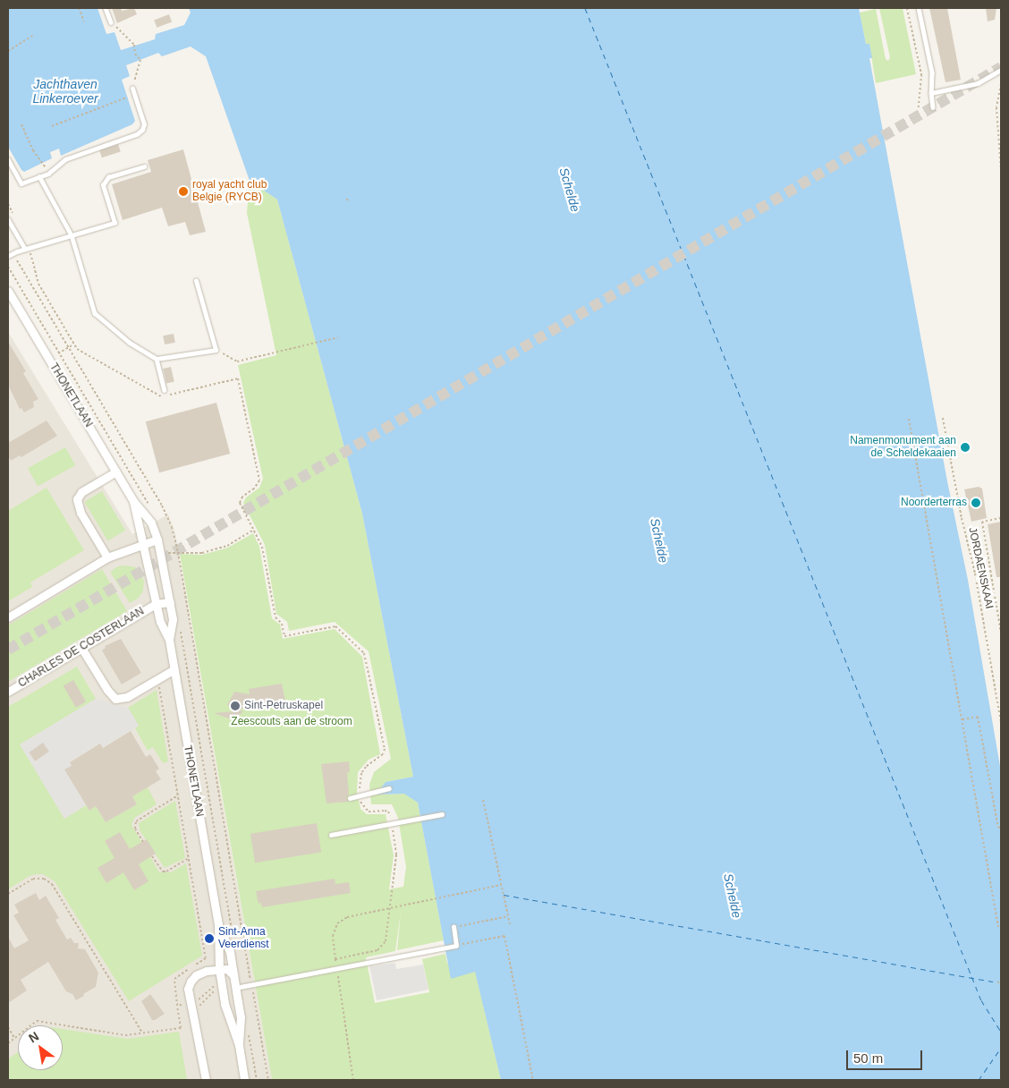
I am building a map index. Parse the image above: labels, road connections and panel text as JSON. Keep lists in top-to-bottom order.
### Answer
{
  "streets": {
    "street": ["THONETLAAN", "CHARLES DE COSTERLAAN"],
    "path": ["JORDAENSKAAI"]
  },
  "crossings": [
    ["THONETLAAN", "CHARLES DE COSTERLAAN"]
  ],
  "water": ["Jachthaven Linkeroever", "Schelde"],
  "parks": ["Zeescouts aan de stroom"],
  "places": [
    "royal yacht club Belgie (RYCB)",
    "Namenmonument aan de Scheldekaaien",
    "Noorderterras",
    "Sint-Petruskapel",
    "Sint-Anna Veerdienst"
  ],
  "scale_bar": "50 m",
  "north": "top left"
}
